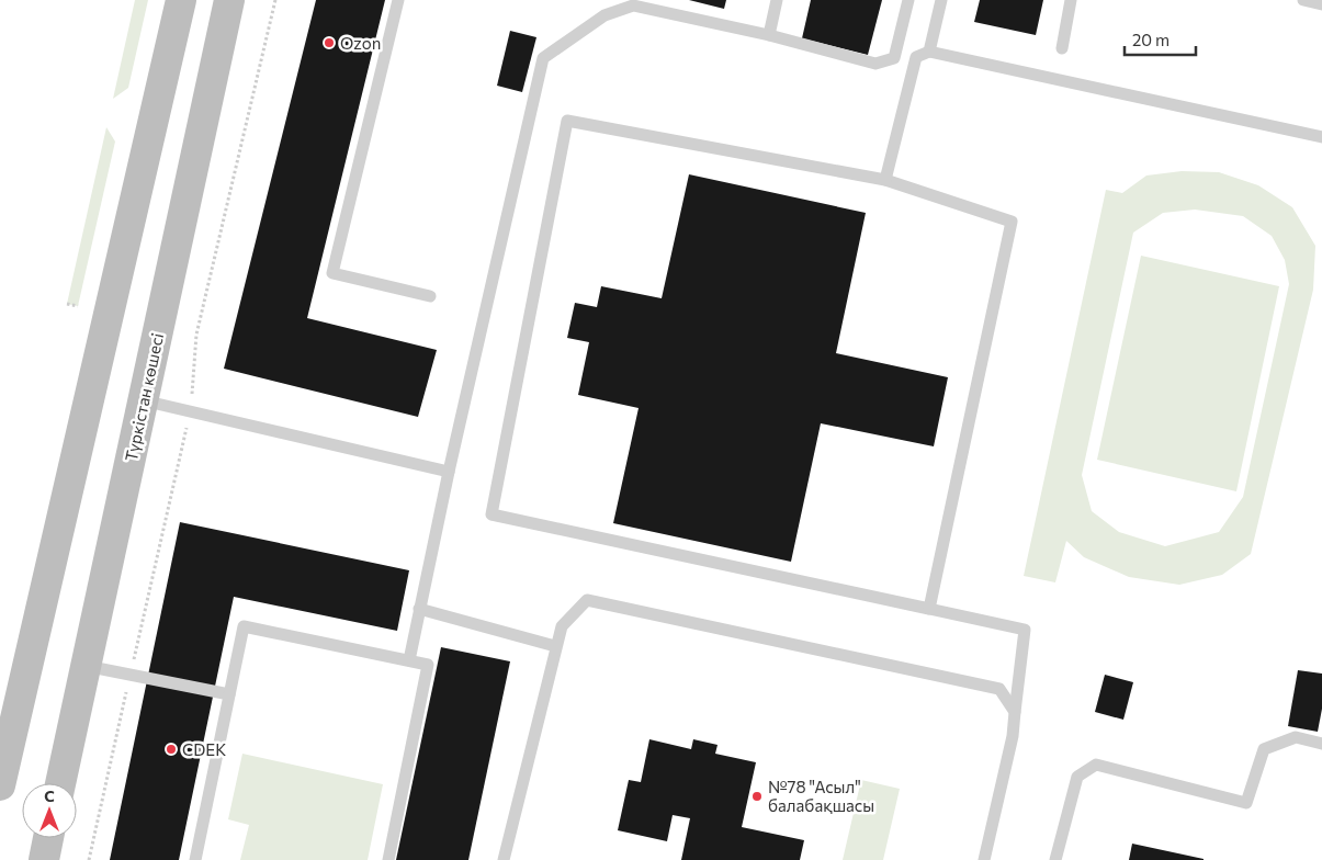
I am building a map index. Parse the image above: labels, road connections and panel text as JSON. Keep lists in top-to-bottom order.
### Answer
{
  "streets": {
    "main road": ["Түркістан көшесі"]
  },
  "places": ["Ozon", "CDEK", "№78 \"Асыл\" балабақшасы"],
  "scale_bar": "20 m",
  "north": "top"
}
